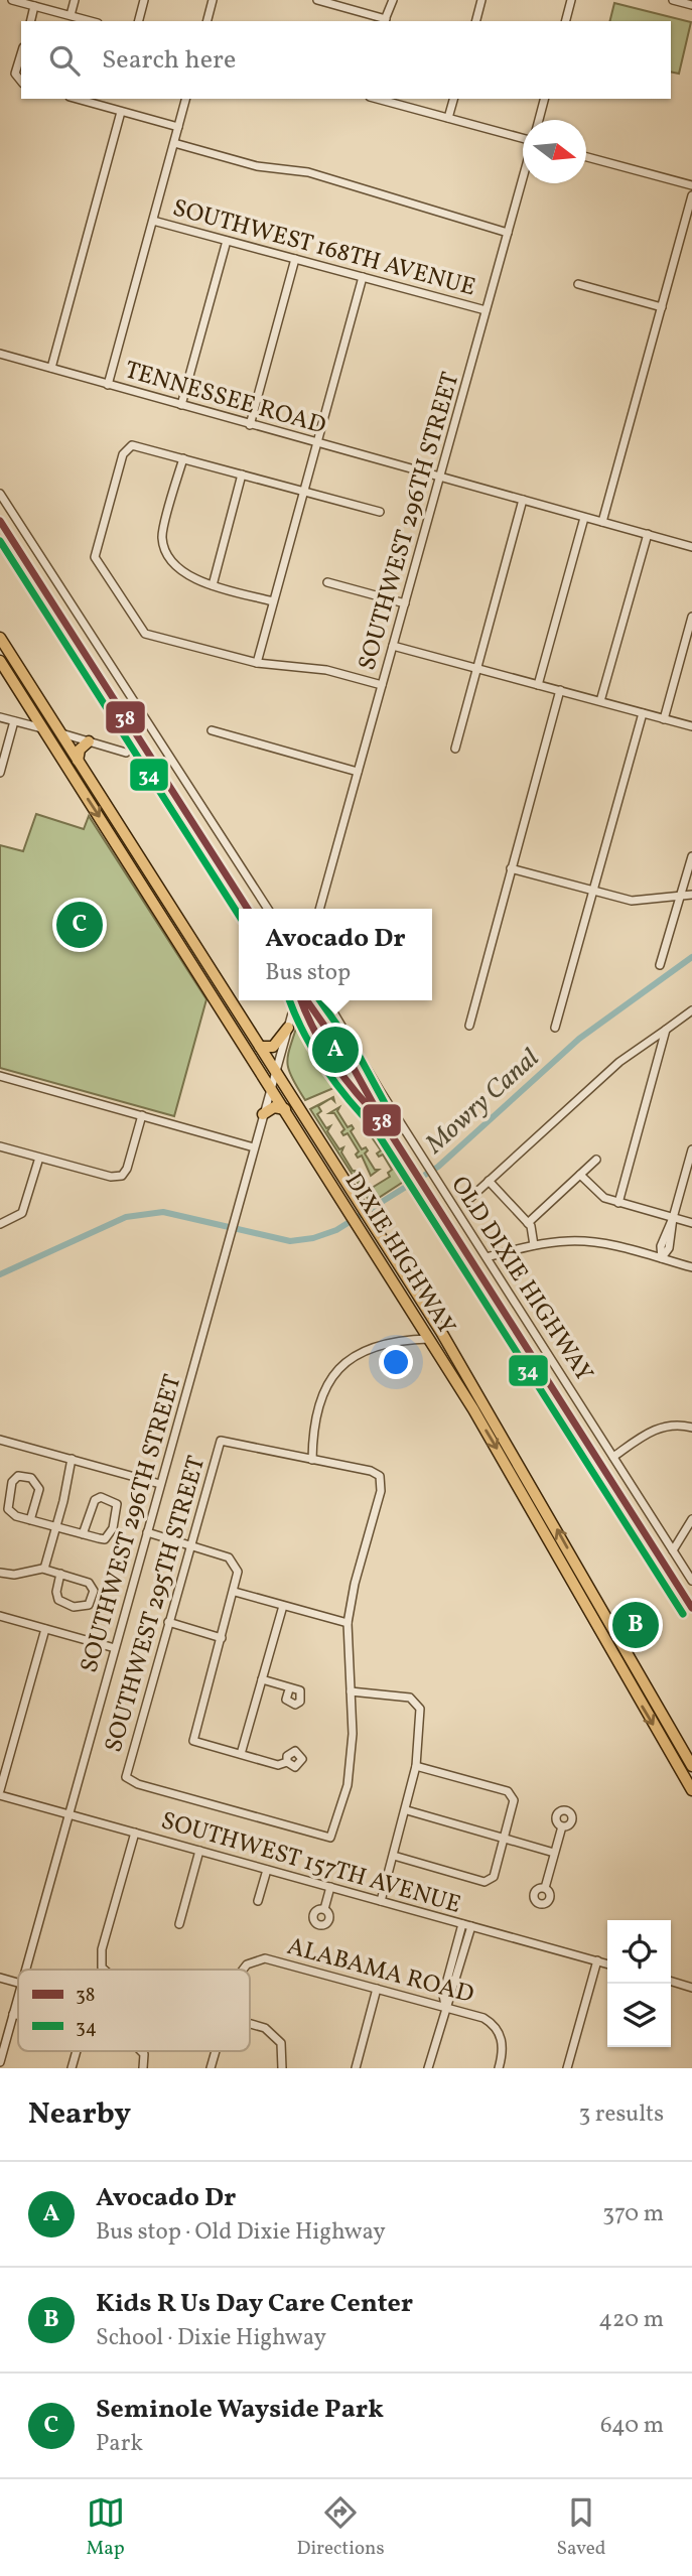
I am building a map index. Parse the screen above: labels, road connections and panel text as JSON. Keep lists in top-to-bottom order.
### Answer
{
  "streets": {
    "highway": ["DIXIE HIGHWAY"],
    "street": [
      "SOUTHWEST 168TH AVENUE",
      "TENNESSEE ROAD",
      "SOUTHWEST 296TH STREET",
      "OLD DIXIE HIGHWAY",
      "SOUTHWEST 295TH STREET",
      "SOUTHWEST 157TH AVENUE",
      "ALABAMA ROAD"
    ]
  },
  "crossings": [
    ["SOUTHWEST 168TH AVENUE", "SOUTHWEST 296TH STREET"],
    ["TENNESSEE ROAD", "SOUTHWEST 296TH STREET"],
    ["SOUTHWEST 296TH STREET", "DIXIE HIGHWAY"],
    ["SOUTHWEST 296TH STREET", "SOUTHWEST 157TH AVENUE"]
  ],
  "water": ["Mowry Canal"],
  "lines": ["transit line 38", "transit line 34"],
  "legend": ["38", "34"],
  "north": "right",
  "page": {
    "search": "Search here",
    "pins": ["C", "A", "B"],
    "popup": ["Avocado Dr", "Bus stop"],
    "heading": ["Nearby", "3 results"],
    "list": [
      {
        "mark": "A",
        "name": "Avocado Dr",
        "note": "Bus stop · Old Dixie Highway",
        "value": "370 m"
      },
      {
        "mark": "B",
        "name": "Kids R Us Day Care Center",
        "note": "School · Dixie Highway",
        "value": "420 m"
      },
      {
        "mark": "C",
        "name": "Seminole Wayside Park",
        "note": "Park",
        "value": "640 m"
      }
    ],
    "nav": ["Map", "Directions", "Saved"]
  }
}
